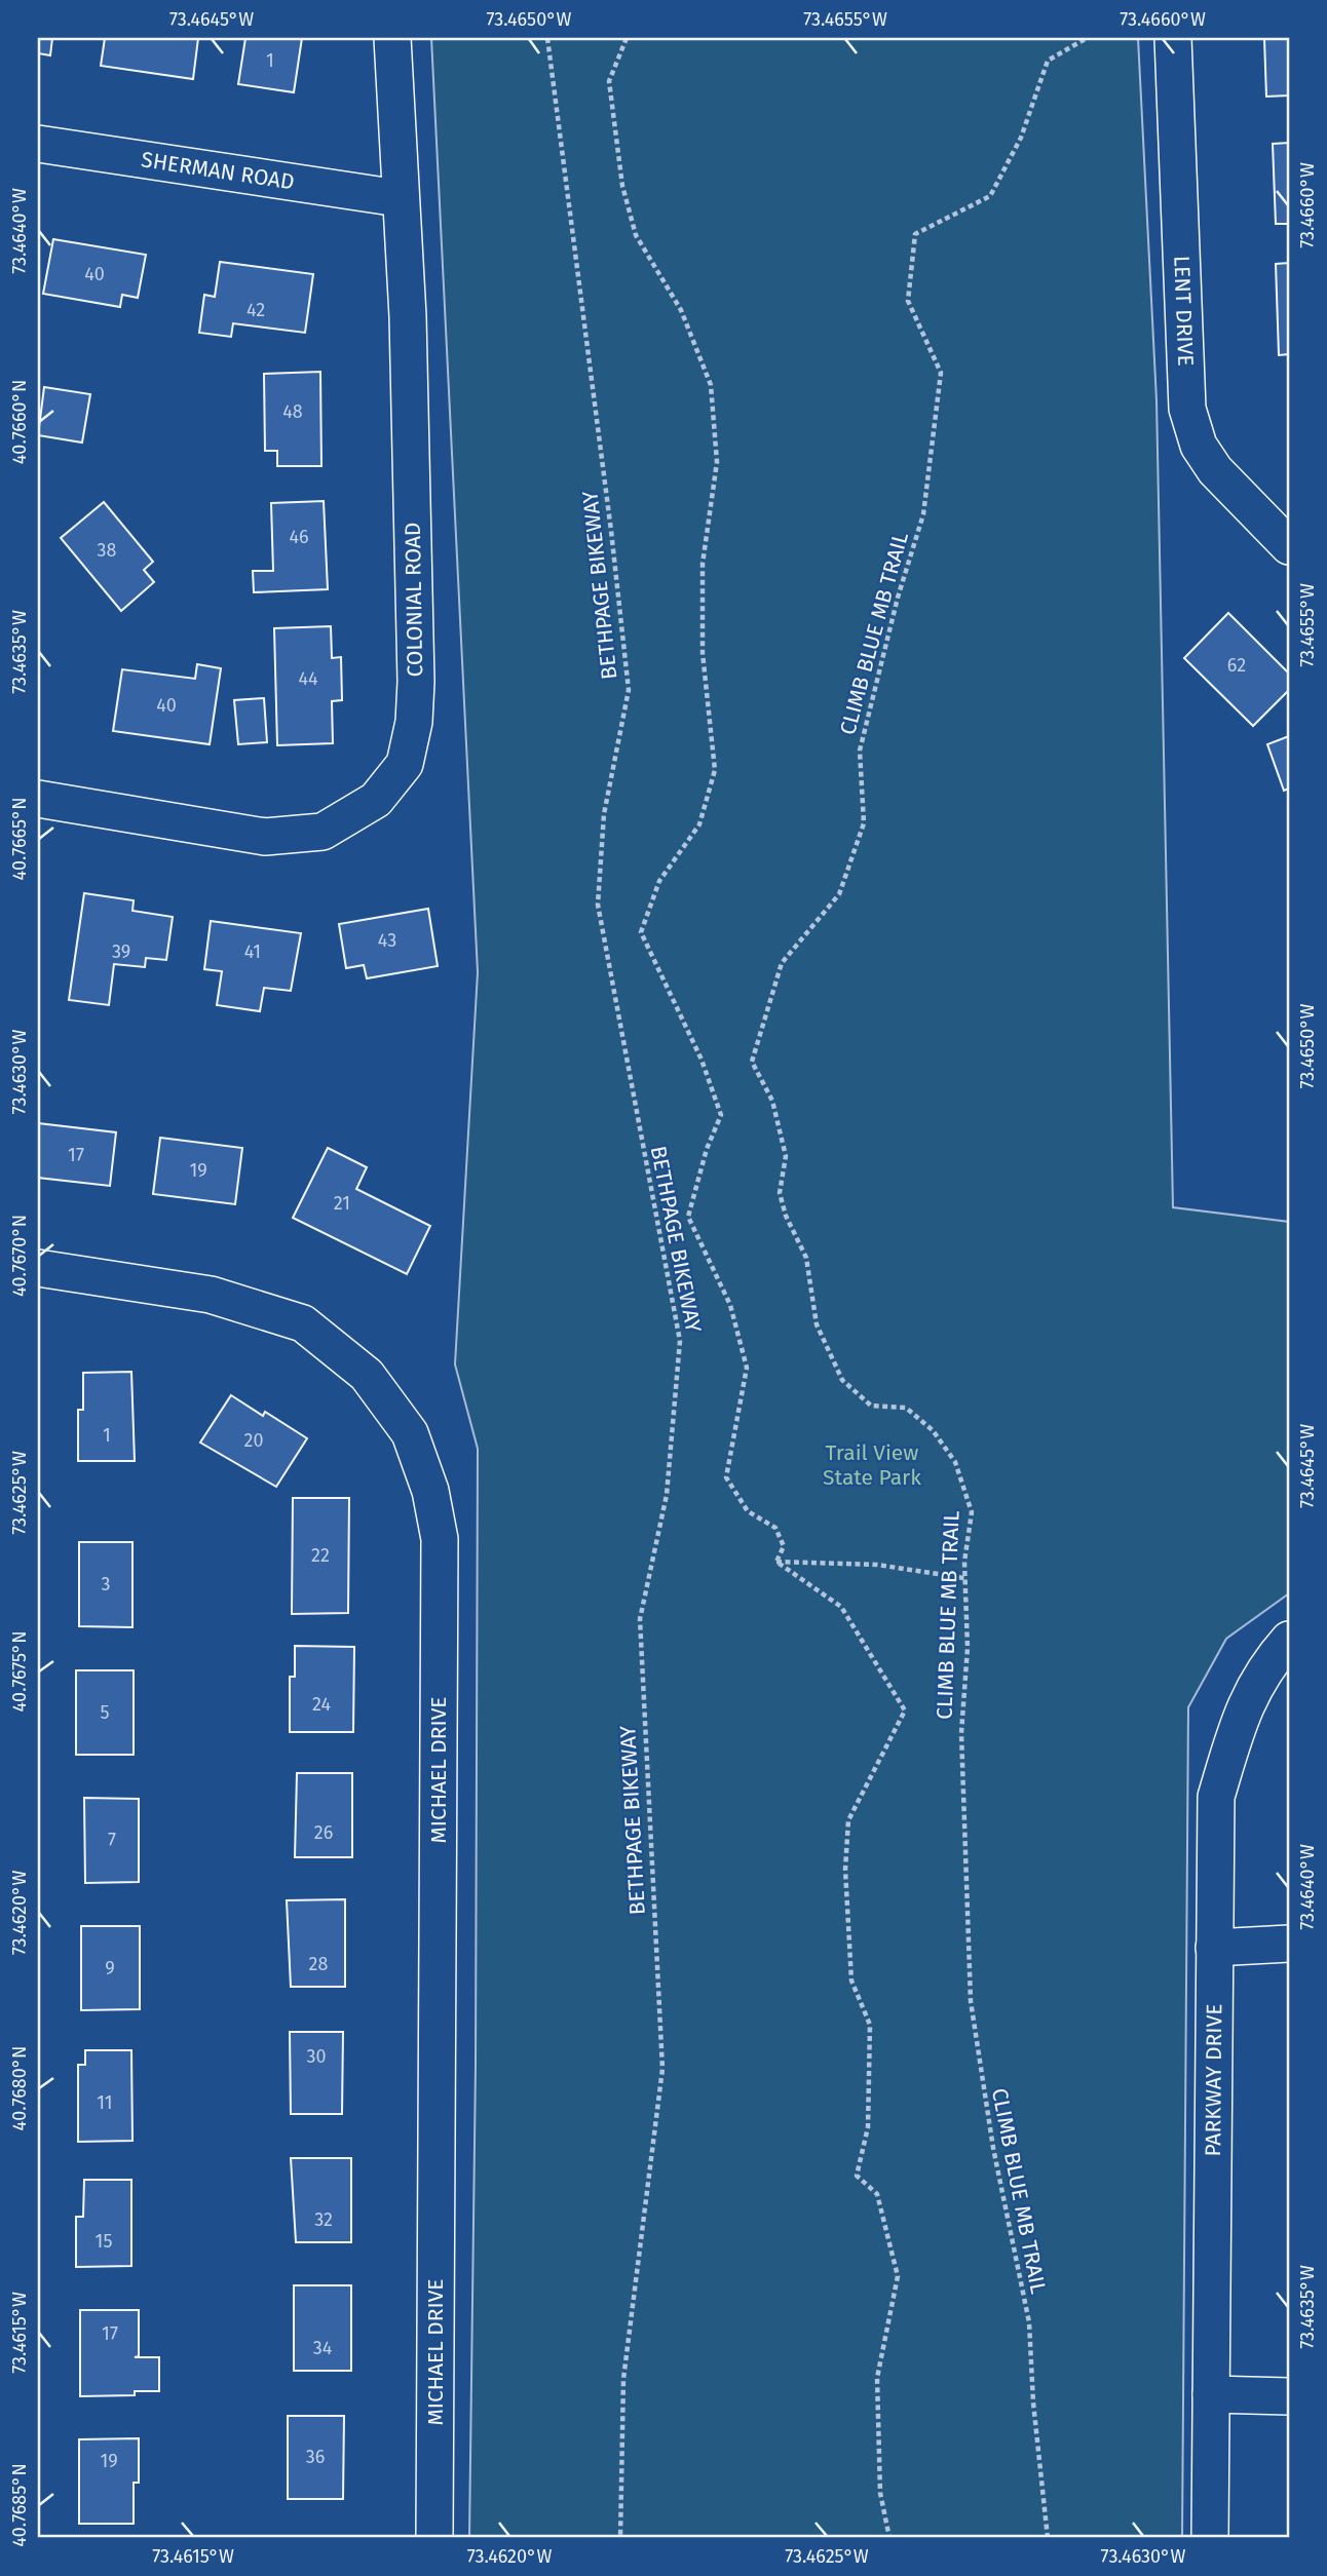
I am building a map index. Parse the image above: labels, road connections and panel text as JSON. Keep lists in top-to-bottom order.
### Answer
{
  "streets": {
    "street": [
      "SHERMAN ROAD",
      "LENT DRIVE",
      "COLONIAL ROAD",
      "MICHAEL DRIVE",
      "PARKWAY DRIVE"
    ],
    "path": ["BETHPAGE BIKEWAY", "CLIMB BLUE MB TRAIL"]
  },
  "crossings": [
    ["SHERMAN ROAD", "COLONIAL ROAD"]
  ],
  "parks": ["Trail View State Park"],
  "house_numbers": [
    "1",
    "40",
    "42",
    "48",
    "46",
    "38",
    "62",
    "44",
    "40",
    "43",
    "39",
    "41",
    "17",
    "19",
    "21",
    "1",
    "20",
    "22",
    "3",
    "24",
    "5",
    "26",
    "7",
    "28",
    "9",
    "30",
    "11",
    "32",
    "15",
    "17",
    "34",
    "36",
    "19"
  ],
  "coordinates": [
    "73.4645°W",
    "73.4650°W",
    "73.4655°W",
    "73.4660°W",
    "73.4640°W",
    "40.7660°N",
    "73.4635°W",
    "40.7665°N",
    "73.4630°W",
    "40.7670°N",
    "73.4625°W",
    "40.7675°N",
    "73.4620°W",
    "40.7680°N",
    "73.4615°W",
    "40.7685°N"
  ]
}
